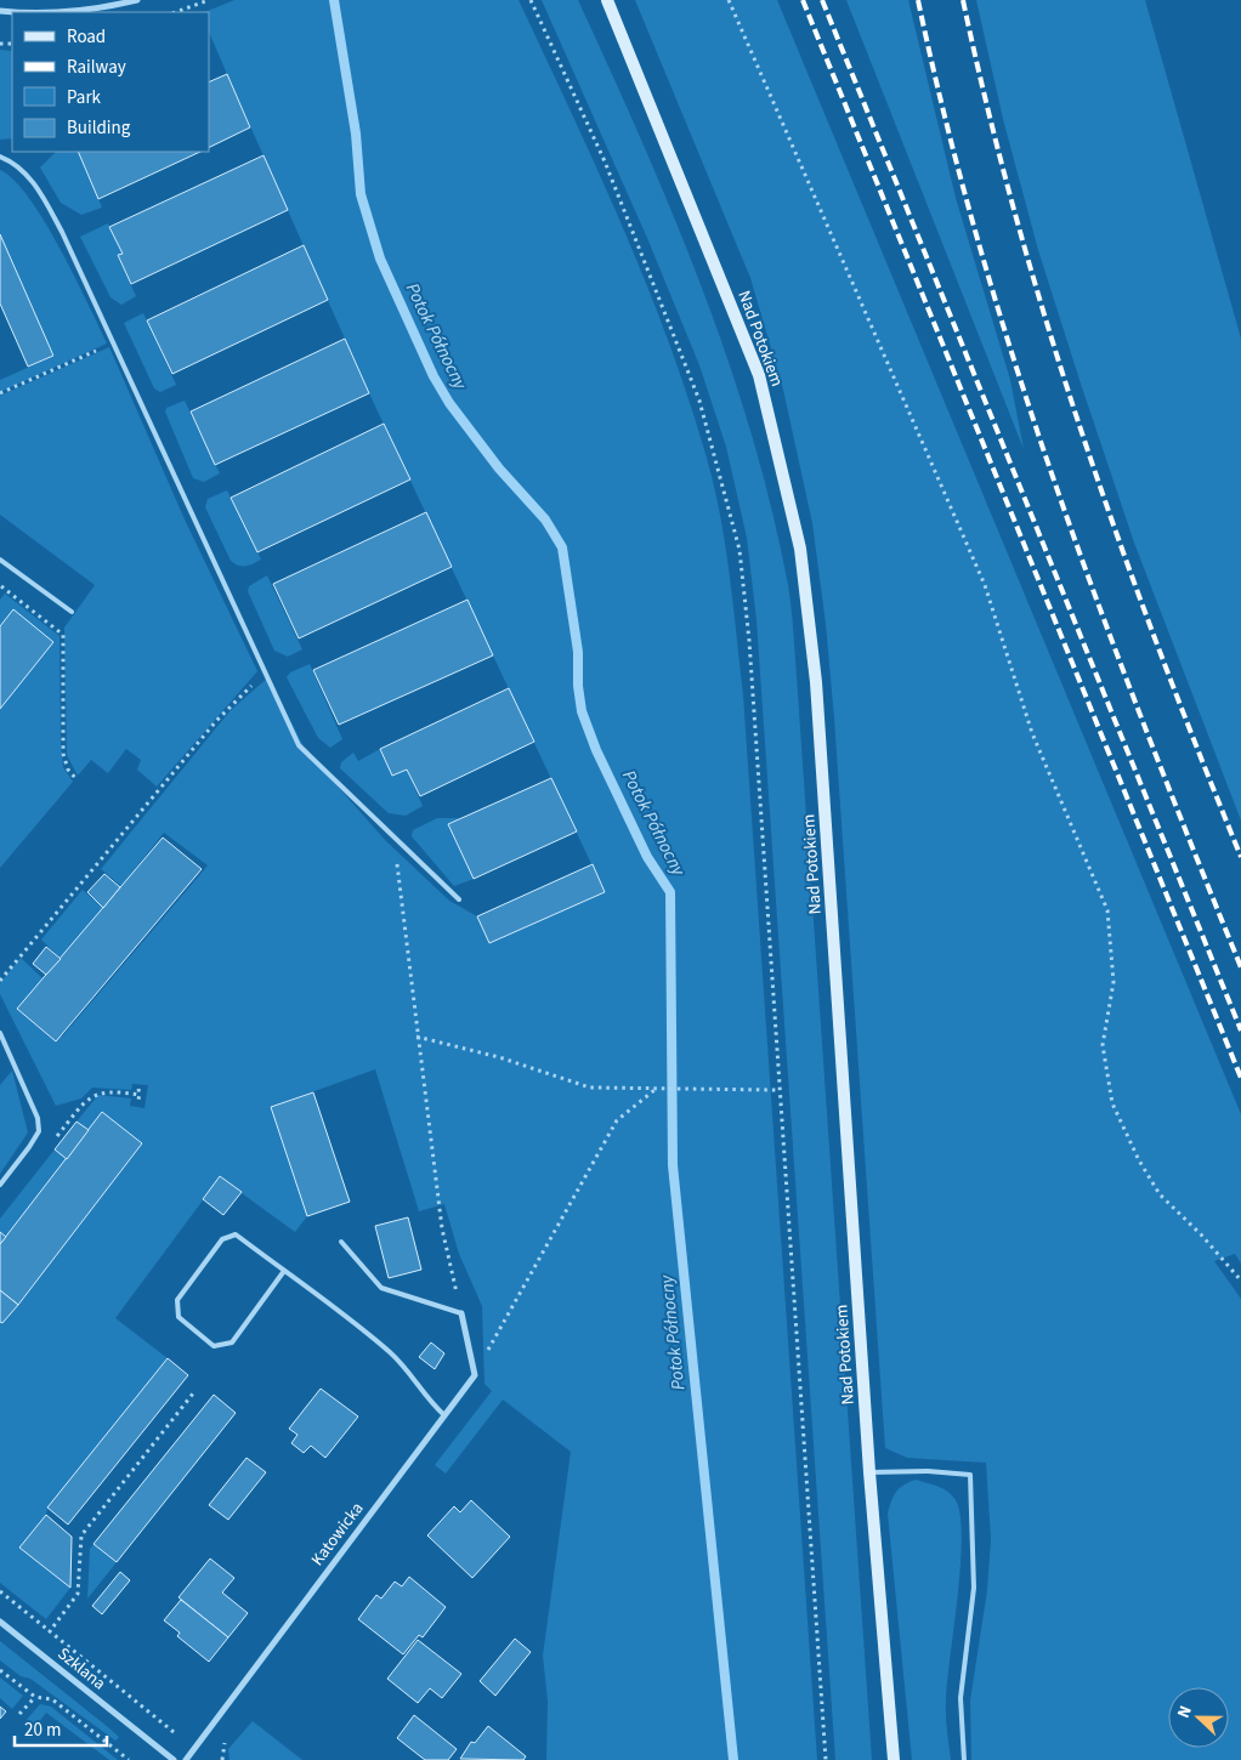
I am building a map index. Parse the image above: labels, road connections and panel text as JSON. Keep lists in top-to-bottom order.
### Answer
{
  "streets": {
    "main road": ["Nad Potokiem"],
    "street": ["Katowicka", "Szklana"]
  },
  "water": ["Potok Północny"],
  "legend": [
    "Road",
    "Railway",
    "Park",
    "Building"
  ],
  "scale_bar": "20 m",
  "north": "left"
}
